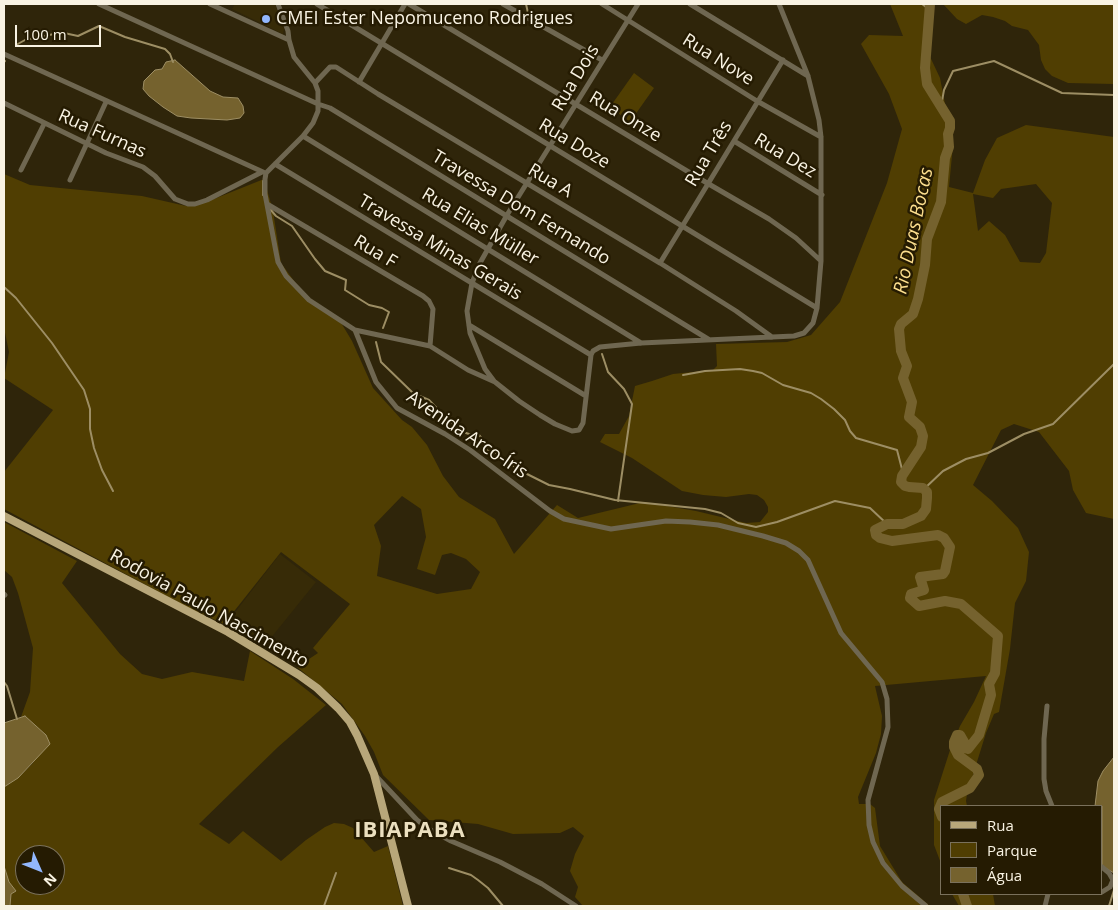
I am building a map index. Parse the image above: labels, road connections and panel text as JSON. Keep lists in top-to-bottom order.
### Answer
{
  "streets": {
    "main road": ["Rodovia Paulo Nascimento"],
    "street": [
      "Rua Nove",
      "Rua Dois",
      "Rua Onze",
      "Rua Furnas",
      "Rua Doze",
      "Rua Três",
      "Rua Dez",
      "Rua A",
      "Travessa Dom Fernando",
      "Rua Elias Müller",
      "Travessa Minas Gerais",
      "Rua F",
      "Avenida Arco-Íris"
    ]
  },
  "crossings": [
    ["Rua Nove", "Rua Dois"],
    ["Rua Nove", "Rua Três"],
    ["Rua Dois", "Rua Onze"],
    ["Rua Dois", "Rua Doze"],
    ["Rua Dois", "Rua A"],
    ["Rua Dois", "Travessa Dom Fernando"],
    ["Rua Dois", "Rua Elias Müller"],
    ["Rua Dois", "Travessa Minas Gerais"],
    ["Rua Onze", "Rua Três"],
    ["Rua Doze", "Rua Três"],
    ["Rua Três", "Rua Dez"],
    ["Rua Três", "Rua A"]
  ],
  "districts": ["IBIAPABA"],
  "water": ["Rio Duas Bocas"],
  "places": ["CMEI Ester Nepomuceno Rodrigues"],
  "legend": ["Rua", "Parque", "Água"],
  "scale_bar": "100 m",
  "north": "bottom right"
}
